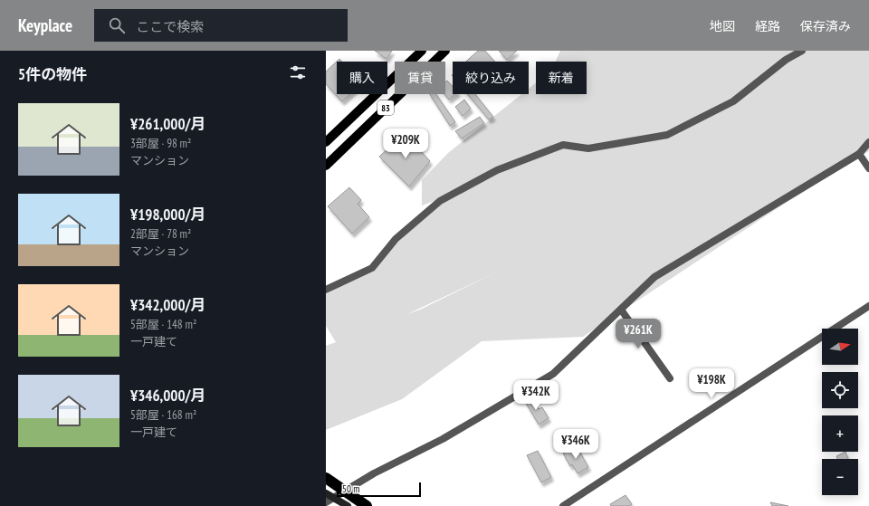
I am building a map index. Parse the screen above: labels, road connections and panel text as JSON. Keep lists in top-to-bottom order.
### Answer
{
  "streets": {
    "main road": ["83"]
  },
  "scale_bar": "50 m",
  "north": "right",
  "page": {
    "header": "Keyplace",
    "search": "ここで検索",
    "nav": ["地図", "経路", "保存済み"],
    "heading": "5件の物件",
    "chip": [
      "購入",
      "賃貸",
      "絞り込み",
      "新着"
    ],
    "list": [
      {
        "name": "¥261,000/月",
        "note": "3部屋 · 98 m² · マンション"
      },
      {
        "name": "¥198,000/月",
        "note": "2部屋 · 78 m² · マンション"
      },
      {
        "name": "¥342,000/月",
        "note": "5部屋 · 148 m² · 一戸建て"
      },
      {
        "name": "¥346,000/月",
        "note": "5部屋 · 168 m² · 一戸建て"
      }
    ],
    "price": [
      "¥209K",
      "¥261K",
      "¥198K",
      "¥342K",
      "¥346K"
    ],
    "map_buttons": ["+", "−"],
    "scale": "50 m"
  }
}
